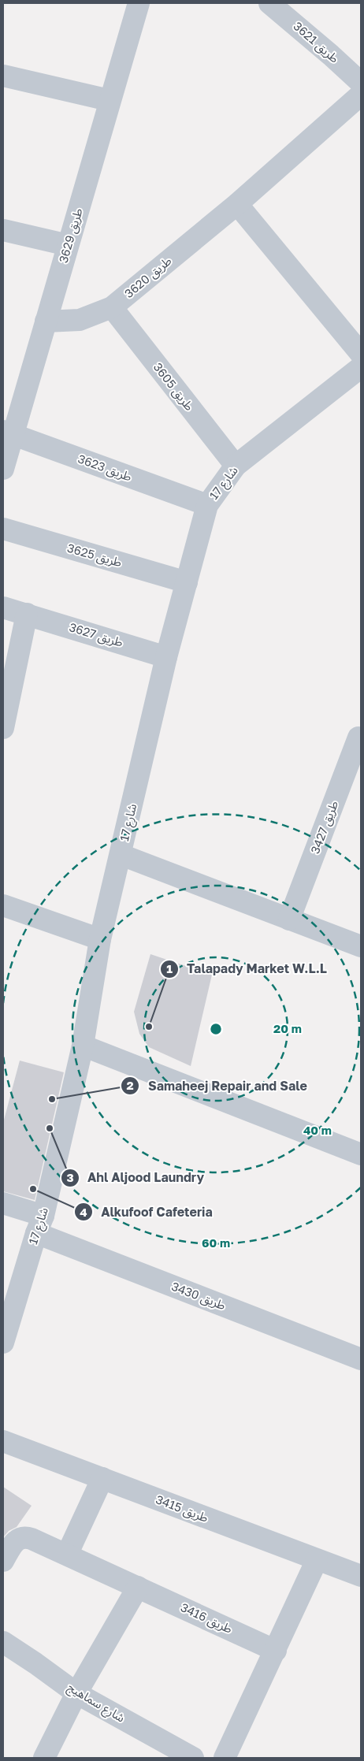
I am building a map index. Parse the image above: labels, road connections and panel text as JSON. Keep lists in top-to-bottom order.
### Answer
{
  "streets": {
    "street": [
      "طريق 3621",
      "طريق 3629",
      "طريق 3620",
      "طريق 3605",
      "طريق 3623",
      "شارع 17",
      "طريق 3625",
      "طريق 3627",
      "طريق 3427",
      "طريق 3430",
      "طريق 3415",
      "طريق 3416",
      "شارع سماهيج"
    ]
  },
  "crossings": [
    ["طريق 3629", "طريق 3620"],
    ["طريق 3629", "طريق 3623"],
    ["طريق 3620", "طريق 3605"],
    ["طريق 3605", "شارع 17"],
    ["طريق 3623", "شارع 17"],
    ["شارع 17", "طريق 3625"],
    ["شارع 17", "طريق 3627"],
    ["شارع 17", "طريق 3430"]
  ],
  "places": [
    "Talapady Market W.L.L",
    "Samaheej Repair and Sale",
    "Ahl Aljood Laundry",
    "Alkufoof Cafeteria"
  ],
  "rings": ["20 m", "40 m", "60 m"]
}
